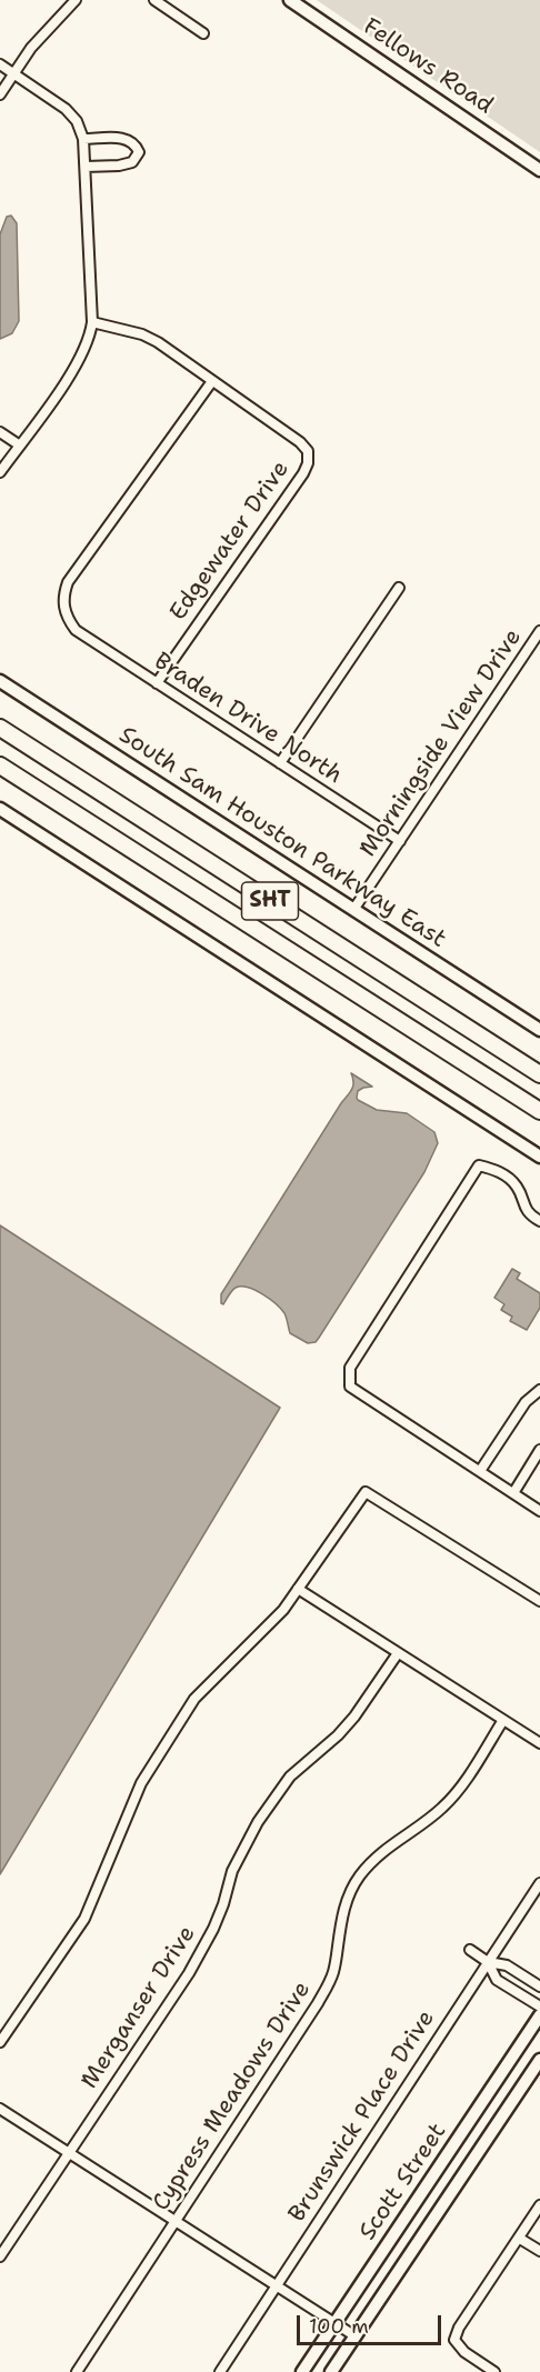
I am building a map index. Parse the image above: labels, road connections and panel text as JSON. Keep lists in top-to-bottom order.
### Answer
{
  "streets": {
    "highway": ["SHT"],
    "main road": ["Fellows Road", "South Sam Houston Parkway East", "Scott Street"],
    "street": [
      "Edgewater Drive",
      "Braden Drive North",
      "Morningside View Drive",
      "Merganser Drive",
      "Cypress Meadows Drive",
      "Brunswick Place Drive"
    ]
  },
  "crossings": [
    ["Edgewater Drive", "Braden Drive North"],
    ["Braden Drive North", "Morningside View Drive"],
    ["Morningside View Drive", "South Sam Houston Parkway East"]
  ],
  "scale_bar": "100 m"
}
